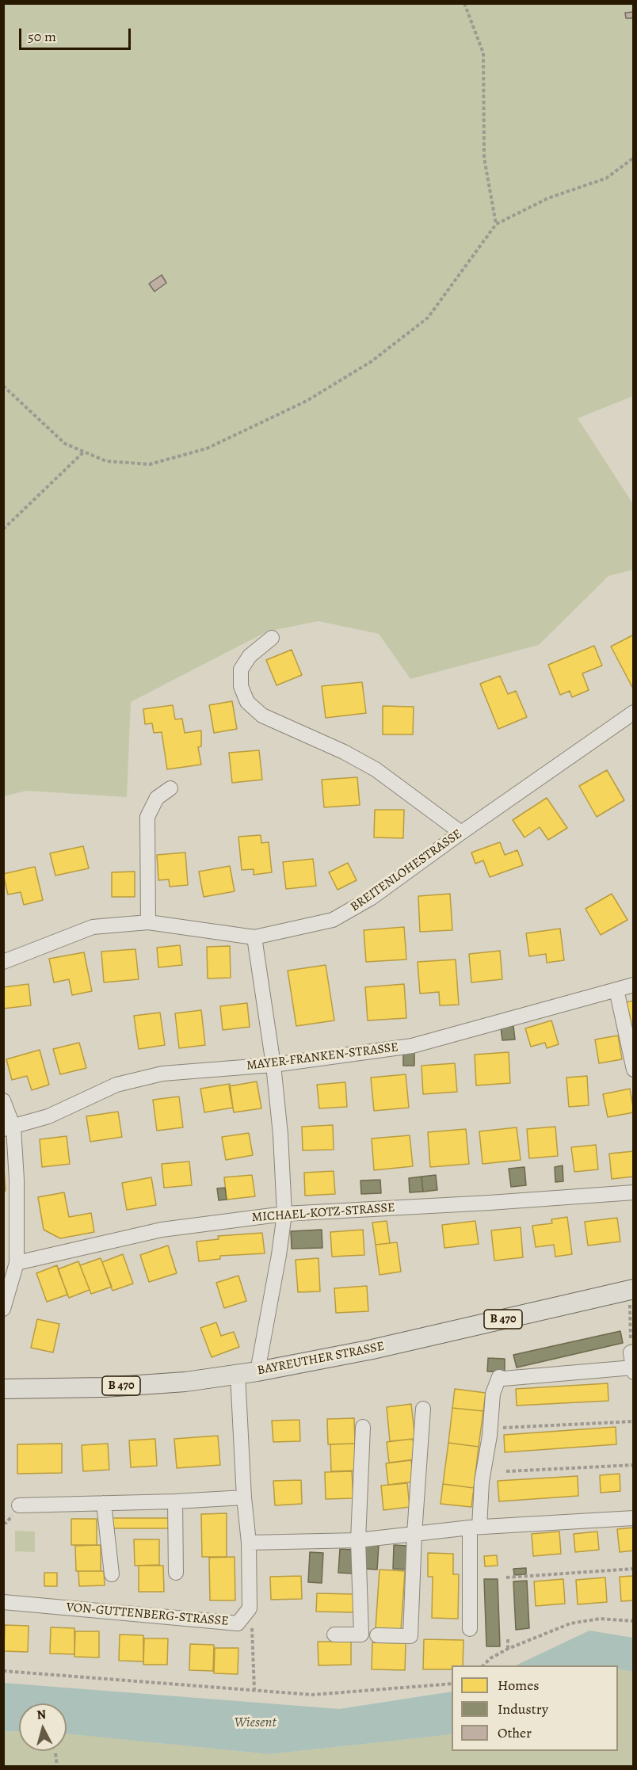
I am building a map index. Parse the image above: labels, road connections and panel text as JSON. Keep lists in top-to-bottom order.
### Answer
{
  "streets": {
    "main road": ["B 470", "BAYREUTHER STRASSE"],
    "street": [
      "BREITENLOHESTRASSE",
      "MAYER-FRANKEN-STRASSE",
      "MICHAEL-KOTZ-STRASSE",
      "VON-GUTTENBERG-STRASSE"
    ]
  },
  "crossings": [
    ["BAYREUTHER STRASSE", "VON-GUTTENBERG-STRASSE"]
  ],
  "water": ["Wiesent"],
  "legend": ["Homes", "Industry", "Other"],
  "scale_bar": "50 m",
  "north": "top"
}
